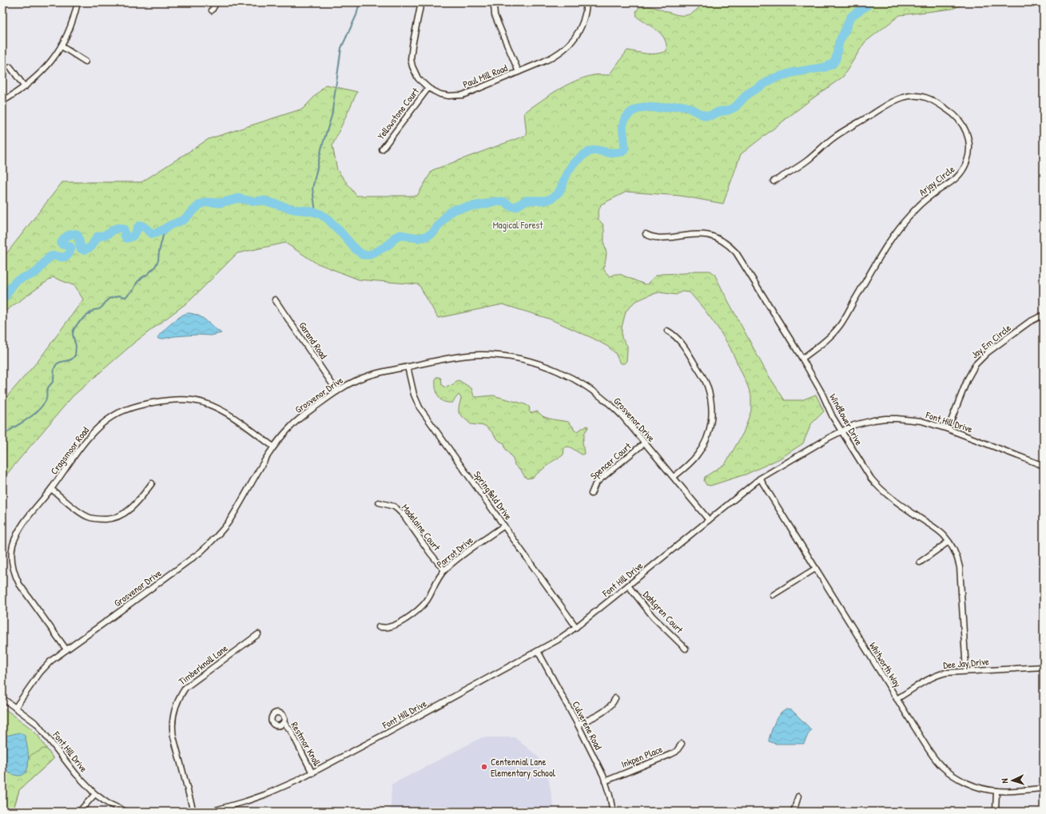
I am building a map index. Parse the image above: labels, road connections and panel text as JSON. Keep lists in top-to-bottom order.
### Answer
{
  "streets": {
    "street": [
      "Paul Mill Road",
      "Yellowstone Court",
      "Arjay Circle",
      "Garand Road",
      "Jay Em Circle",
      "Grosvenor Drive",
      "Windflower Drive",
      "Font Hill Drive",
      "Cragsmoor Road",
      "Spencer Court",
      "Springfield Drive",
      "Madelaine Court",
      "Parrot Drive",
      "Dahlgren Court",
      "Dee Jay Drive",
      "Timberknoll Lane",
      "Whitworth Way",
      "Culverene Road",
      "Restmor Knoll",
      "Inkpen Place"
    ]
  },
  "crossings": [
    ["Paul Mill Road", "Yellowstone Court"],
    ["Arjay Circle", "Windflower Drive"],
    ["Garand Road", "Grosvenor Drive"],
    ["Jay Em Circle", "Font Hill Drive"],
    ["Grosvenor Drive", "Font Hill Drive"],
    ["Grosvenor Drive", "Cragsmoor Road"],
    ["Grosvenor Drive", "Spencer Court"],
    ["Grosvenor Drive", "Springfield Drive"],
    ["Windflower Drive", "Font Hill Drive"],
    ["Windflower Drive", "Dee Jay Drive"],
    ["Font Hill Drive", "Springfield Drive"],
    ["Font Hill Drive", "Dahlgren Court"],
    ["Font Hill Drive", "Whitworth Way"],
    ["Font Hill Drive", "Culverene Road"],
    ["Font Hill Drive", "Restmor Knoll"],
    ["Springfield Drive", "Parrot Drive"],
    ["Madelaine Court", "Parrot Drive"],
    ["Dee Jay Drive", "Whitworth Way"],
    ["Culverene Road", "Inkpen Place"]
  ],
  "parks": ["Magical Forest"],
  "places": ["Centennial Lane Elementary School"],
  "north": "left"
}
